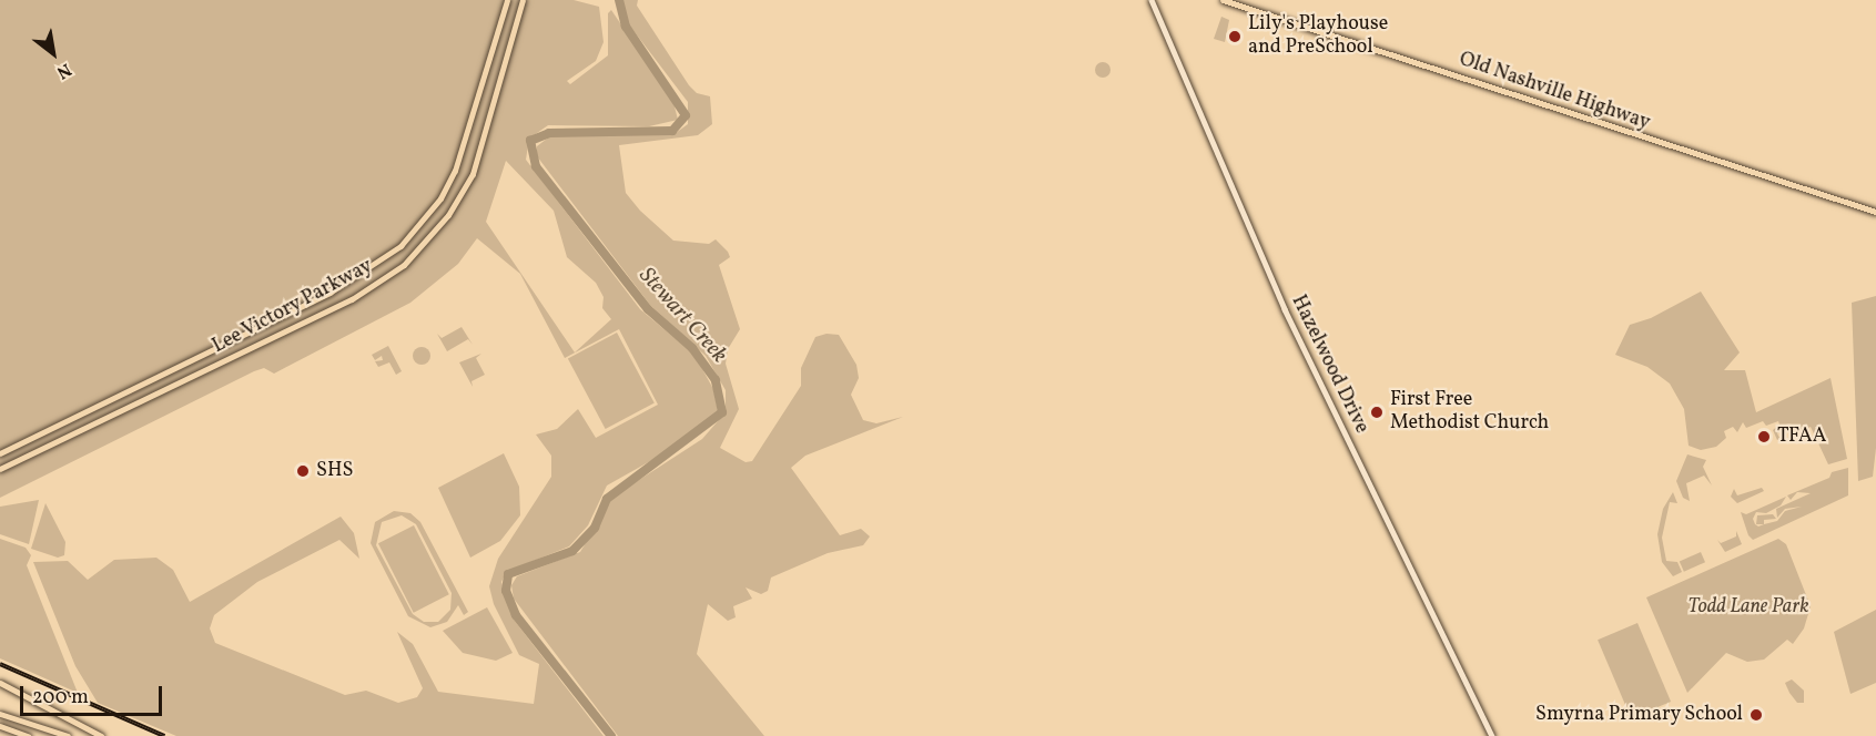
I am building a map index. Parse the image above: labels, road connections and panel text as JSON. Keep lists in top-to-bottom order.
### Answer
{
  "streets": {
    "main road": ["Old Nashville Highway", "Lee Victory Parkway"],
    "street": ["Hazelwood Drive"]
  },
  "water": ["Stewart Creek"],
  "parks": ["Todd Lane Park"],
  "places": [
    "Lily's Playhouse and PreSchool",
    "First Free Methodist Church",
    "TFAA",
    "SHS",
    "Smyrna Primary School"
  ],
  "scale_bar": "200 m",
  "north": "bottom right"
}
